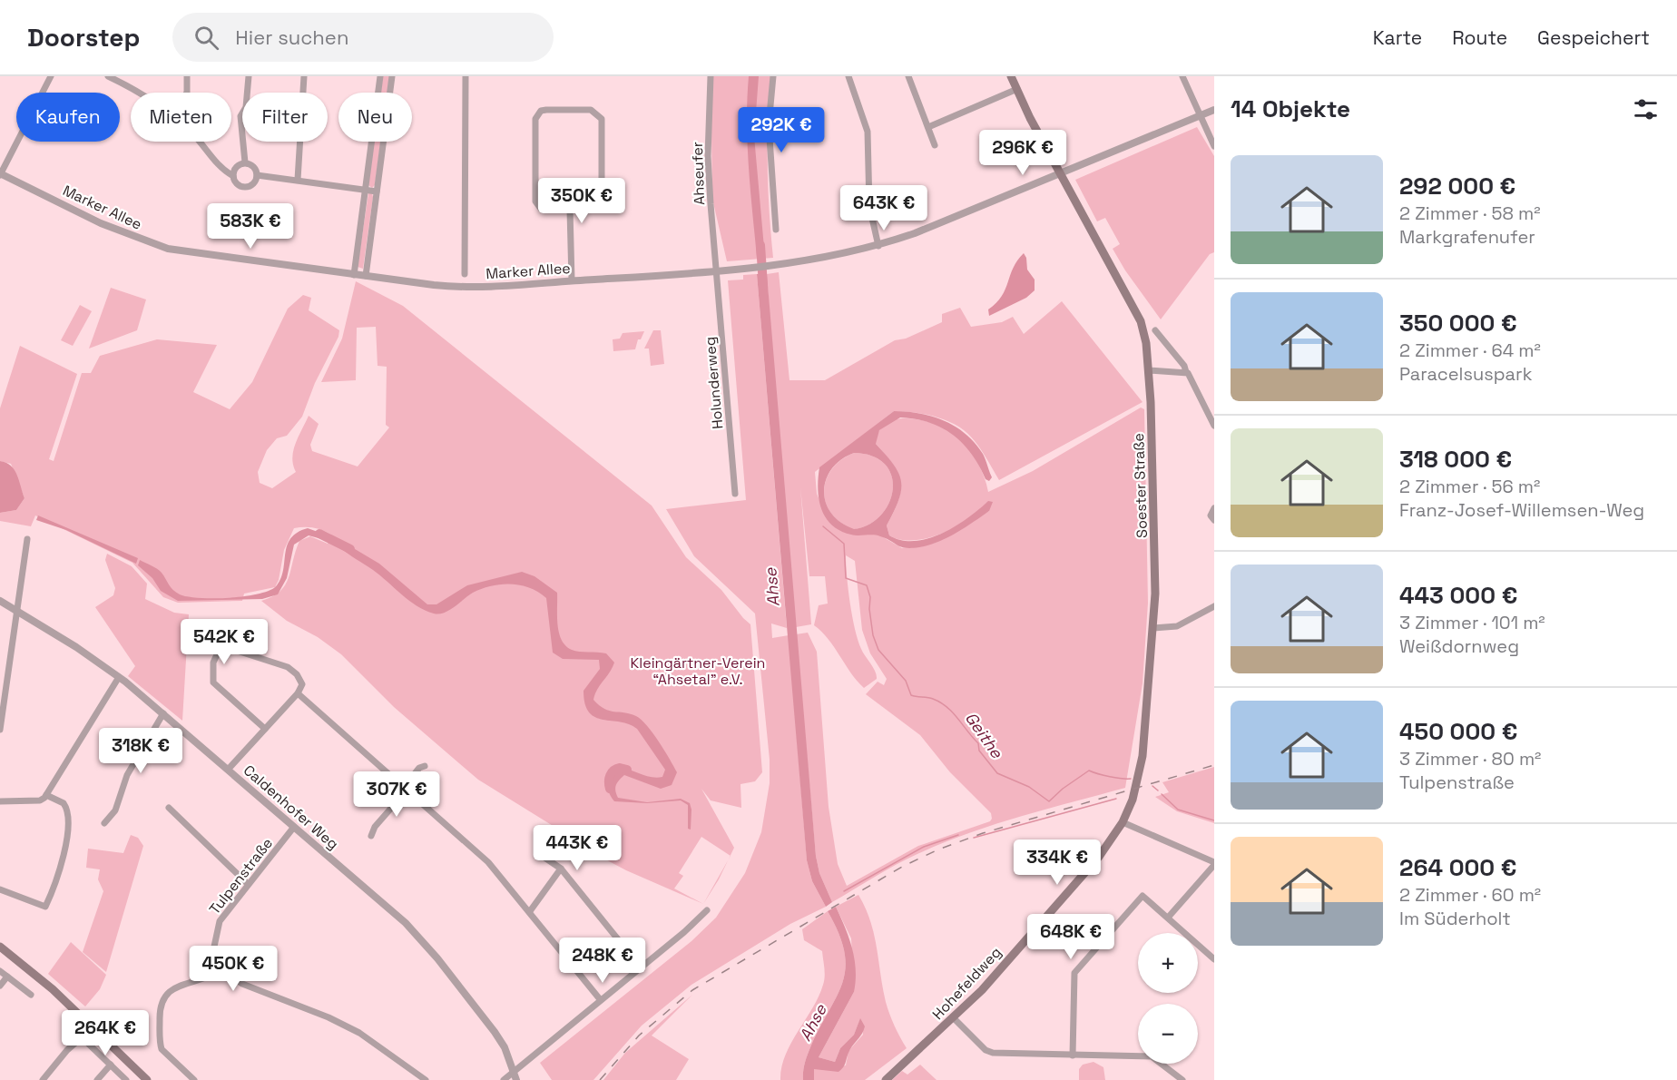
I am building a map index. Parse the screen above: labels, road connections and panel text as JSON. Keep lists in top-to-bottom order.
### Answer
{
  "streets": {
    "main road": ["Soester Straße", "Hohefeldweg"],
    "street": [
      "Ahseufer",
      "Marker Allee",
      "Holunderweg",
      "Caldenhofer Weg",
      "Tulpenstraße"
    ]
  },
  "crossings": [
    ["Ahseufer", "Marker Allee"],
    ["Ahseufer", "Holunderweg"],
    ["Marker Allee", "Holunderweg"],
    ["Marker Allee", "Soester Straße"],
    ["Soester Straße", "Hohefeldweg"],
    ["Caldenhofer Weg", "Tulpenstraße"]
  ],
  "water": ["Ahse", "Geithe"],
  "parks": ["Kleingärtner-Verein “Ahsetal” e.V."],
  "page": {
    "header": "Doorstep",
    "search": "Hier suchen",
    "nav": ["Karte", "Route", "Gespeichert"],
    "heading": "14 Objekte",
    "chip": [
      "Kaufen",
      "Mieten",
      "Filter",
      "Neu"
    ],
    "price": [
      "292K €",
      "296K €",
      "350K €",
      "643K €",
      "583K €",
      "542K €",
      "318K €",
      "307K €",
      "443K €",
      "334K €",
      "648K €",
      "248K €",
      "450K €",
      "264K €"
    ],
    "list": [
      {
        "name": "292 000 €",
        "note": "2 Zimmer · 58 m² · Markgrafenufer"
      },
      {
        "name": "350 000 €",
        "note": "2 Zimmer · 64 m² · Paracelsuspark"
      },
      {
        "name": "318 000 €",
        "note": "2 Zimmer · 56 m² · Franz-Josef-Willemsen-Weg"
      },
      {
        "name": "443 000 €",
        "note": "3 Zimmer · 101 m² · Weißdornweg"
      },
      {
        "name": "450 000 €",
        "note": "3 Zimmer · 80 m² · Tulpenstraße"
      },
      {
        "name": "264 000 €",
        "note": "2 Zimmer · 60 m² · Im Süderholt"
      }
    ],
    "map_buttons": ["+", "−"]
  }
}
